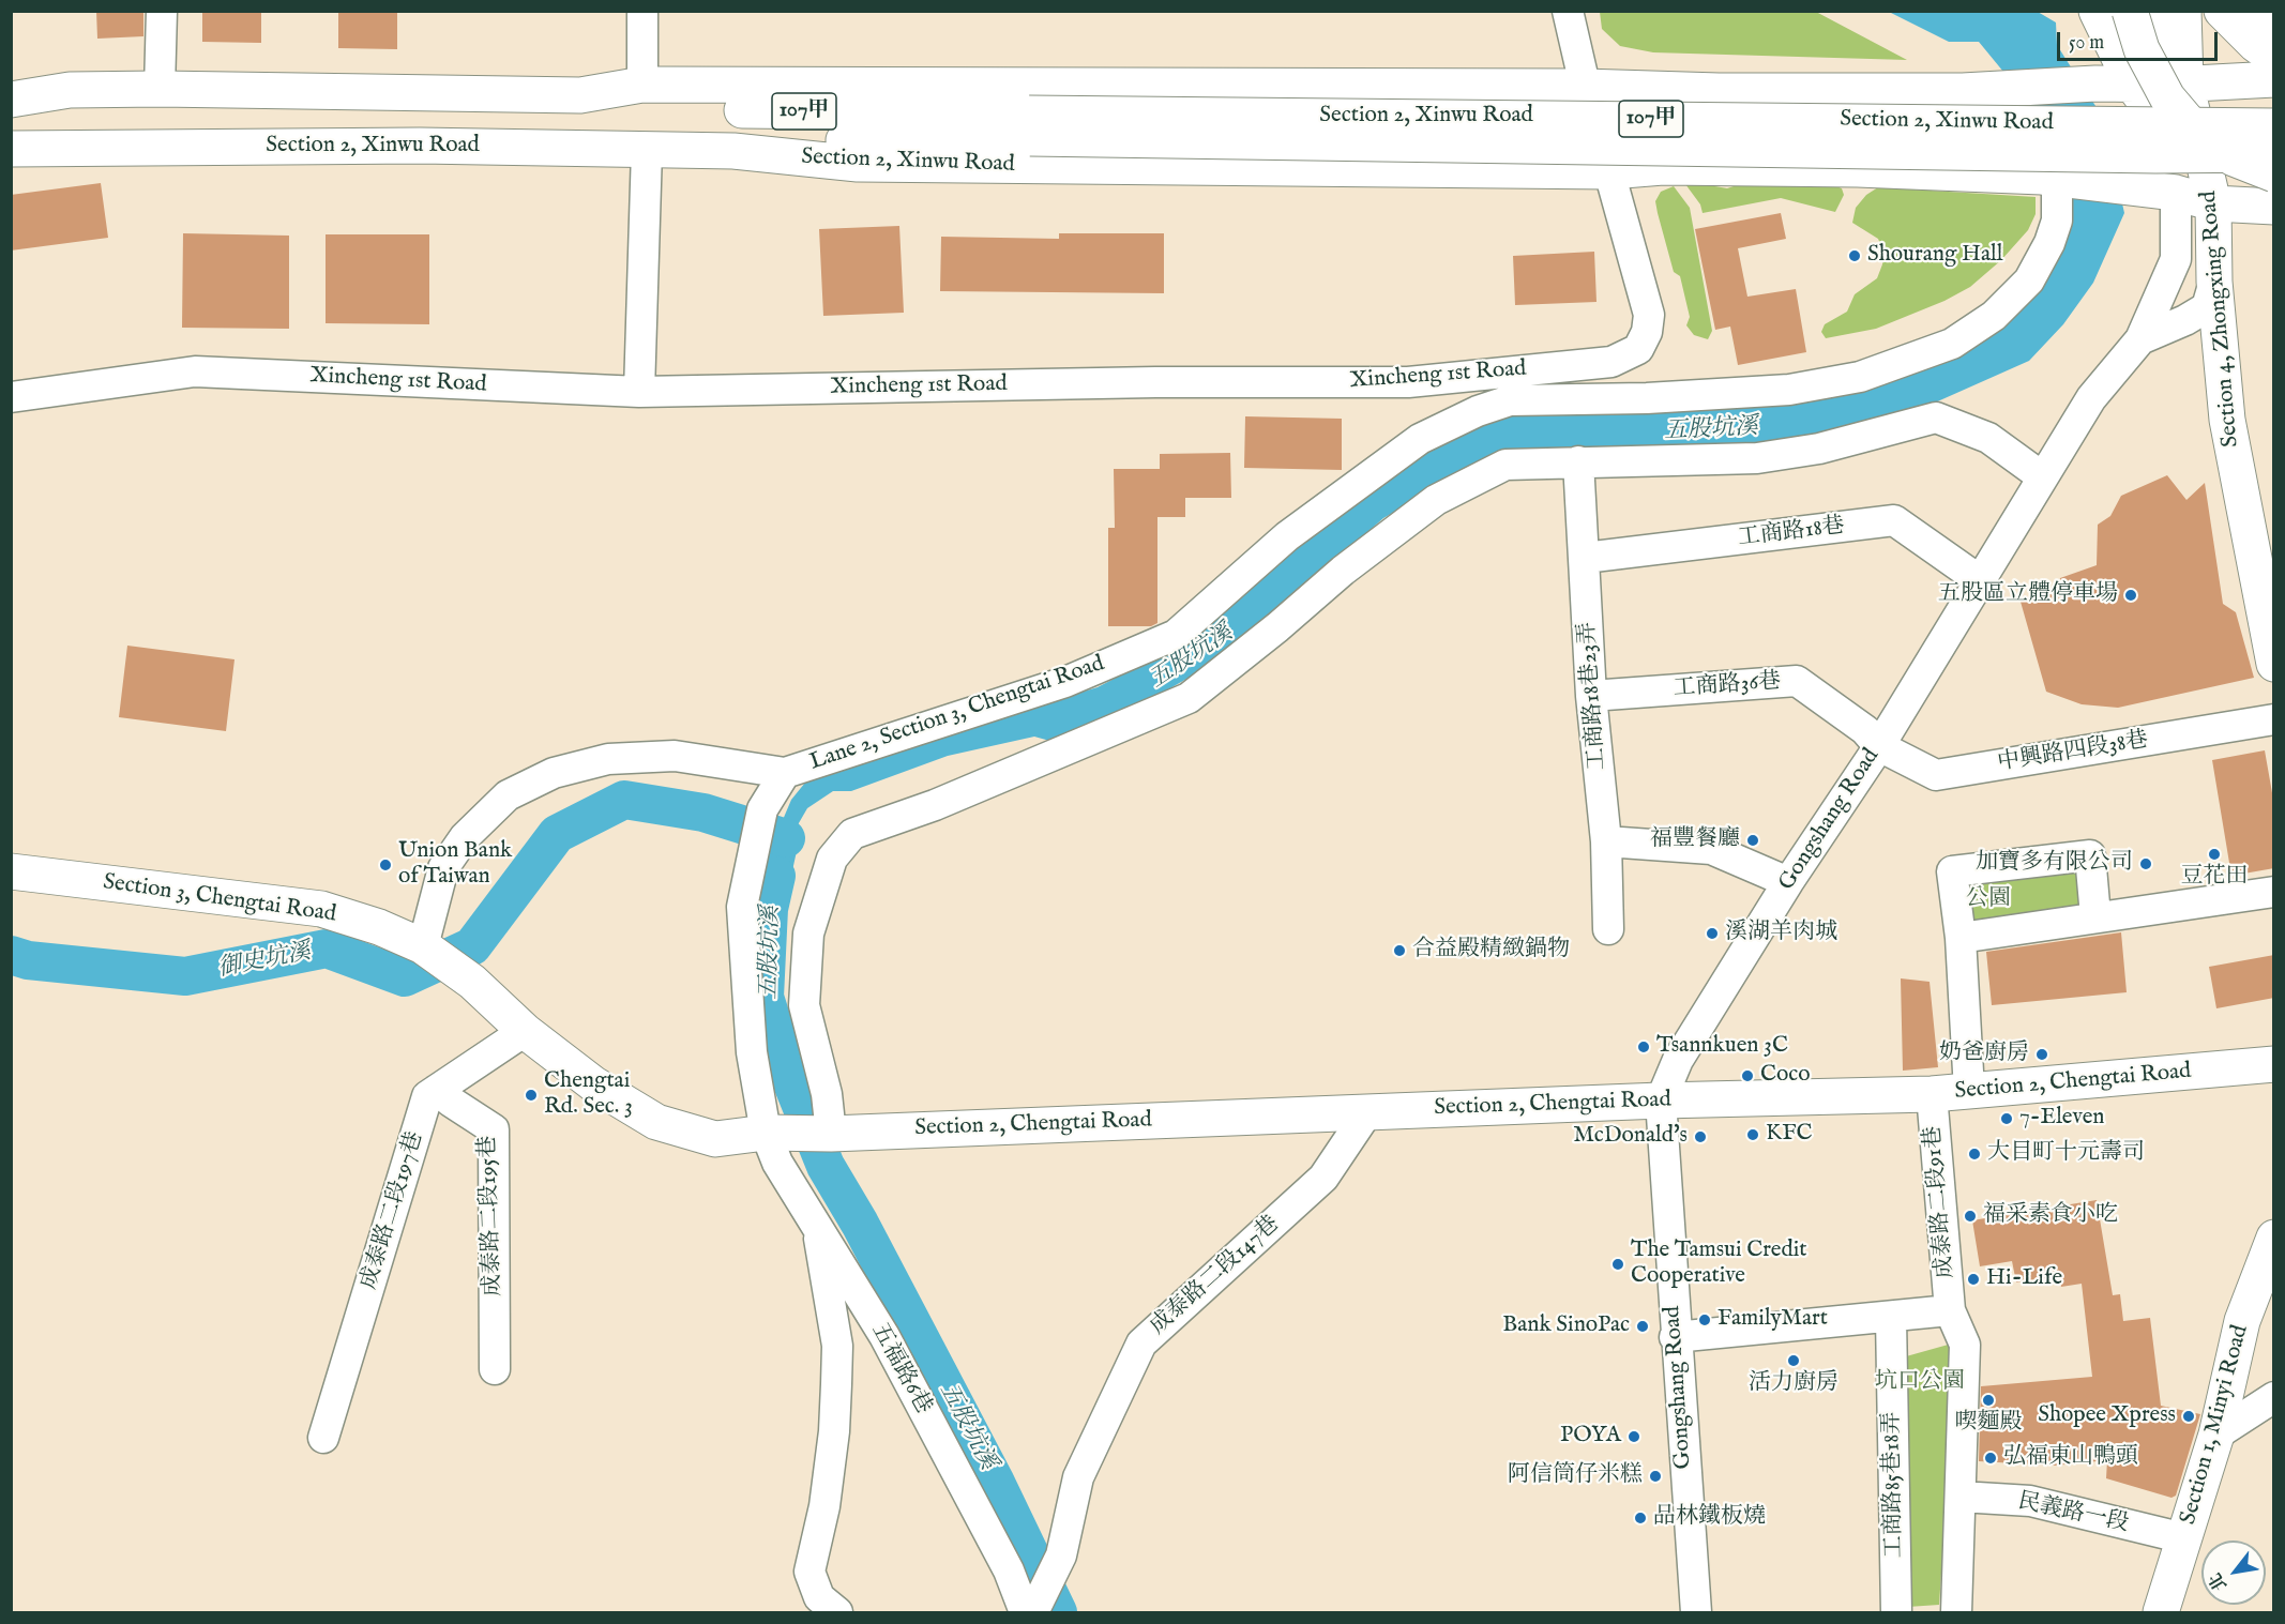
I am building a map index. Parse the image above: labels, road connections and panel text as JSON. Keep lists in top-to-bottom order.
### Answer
{
  "streets": {
    "main road": [
      "107甲",
      "Section 2, Xinwu Road",
      "Section 4, Zhongxing Road",
      "Section 3, Chengtai Road",
      "Section 2, Chengtai Road",
      "Section 1, Minyi Road"
    ],
    "street": [
      "Xincheng 1st Road",
      "工商路18巷",
      "工商路36巷",
      "工商路18巷23弄",
      "Lane 2, Section 3, Chengtai Road",
      "中興路四段38巷",
      "Gongshang Road",
      "成泰路二段91巷",
      "成泰路二段197巷",
      "成泰路二段195巷",
      "成泰路二段147巷",
      "五福路6巷",
      "工商路85巷18弄",
      "民義路一段"
    ]
  },
  "crossings": [
    ["Section 2, Xinwu Road", "Section 4, Zhongxing Road"],
    ["Section 2, Xinwu Road", "Xincheng 1st Road"],
    ["Section 2, Xinwu Road", "Lane 2, Section 3, Chengtai Road"],
    ["Section 2, Xinwu Road", "Gongshang Road"],
    ["Section 4, Zhongxing Road", "Gongshang Road"],
    ["工商路18巷", "工商路18巷23弄"],
    ["工商路18巷", "Gongshang Road"],
    ["工商路36巷", "工商路18巷23弄"],
    ["工商路36巷", "中興路四段38巷"],
    ["工商路36巷", "Gongshang Road"],
    ["Lane 2, Section 3, Chengtai Road", "Section 3, Chengtai Road"],
    ["Lane 2, Section 3, Chengtai Road", "五福路6巷"],
    ["中興路四段38巷", "Gongshang Road"],
    ["Gongshang Road", "Section 2, Chengtai Road"],
    ["Section 3, Chengtai Road", "成泰路二段197巷"],
    ["Section 2, Chengtai Road", "成泰路二段91巷"],
    ["Section 2, Chengtai Road", "成泰路二段147巷"],
    ["Section 2, Chengtai Road", "五福路6巷"],
    ["成泰路二段91巷", "民義路一段"],
    ["成泰路二段197巷", "成泰路二段195巷"],
    ["成泰路二段147巷", "五福路6巷"],
    ["Section 1, Minyi Road", "民義路一段"]
  ],
  "water": ["五股坑溪", "御史坑溪"],
  "parks": ["公園", "坑口公園"],
  "places": [
    "Shourang Hall",
    "五股區立體停車場",
    "福豐餐廳",
    "豆花田",
    "加寶多有限公司",
    "Union Bank of Taiwan",
    "溪湖羊肉城",
    "合益殿精緻鍋物",
    "Tsannkuen 3C",
    "奶爸廚房",
    "Coco",
    "Chengtai Rd. Sec. 3",
    "7-Eleven",
    "KFC",
    "McDonald's",
    "大目町十元壽司",
    "福采素食小吃",
    "The Tamsui Credit Cooperative",
    "Hi-Life",
    "FamilyMart",
    "Bank SinoPac",
    "活力廚房",
    "喫麵殿",
    "Shopee Xpress",
    "POYA",
    "弘福東山鴨頭",
    "阿信筒仔米糕",
    "品林鐵板燒"
  ],
  "scale_bar": "50 m",
  "north": "bottom left"
}
